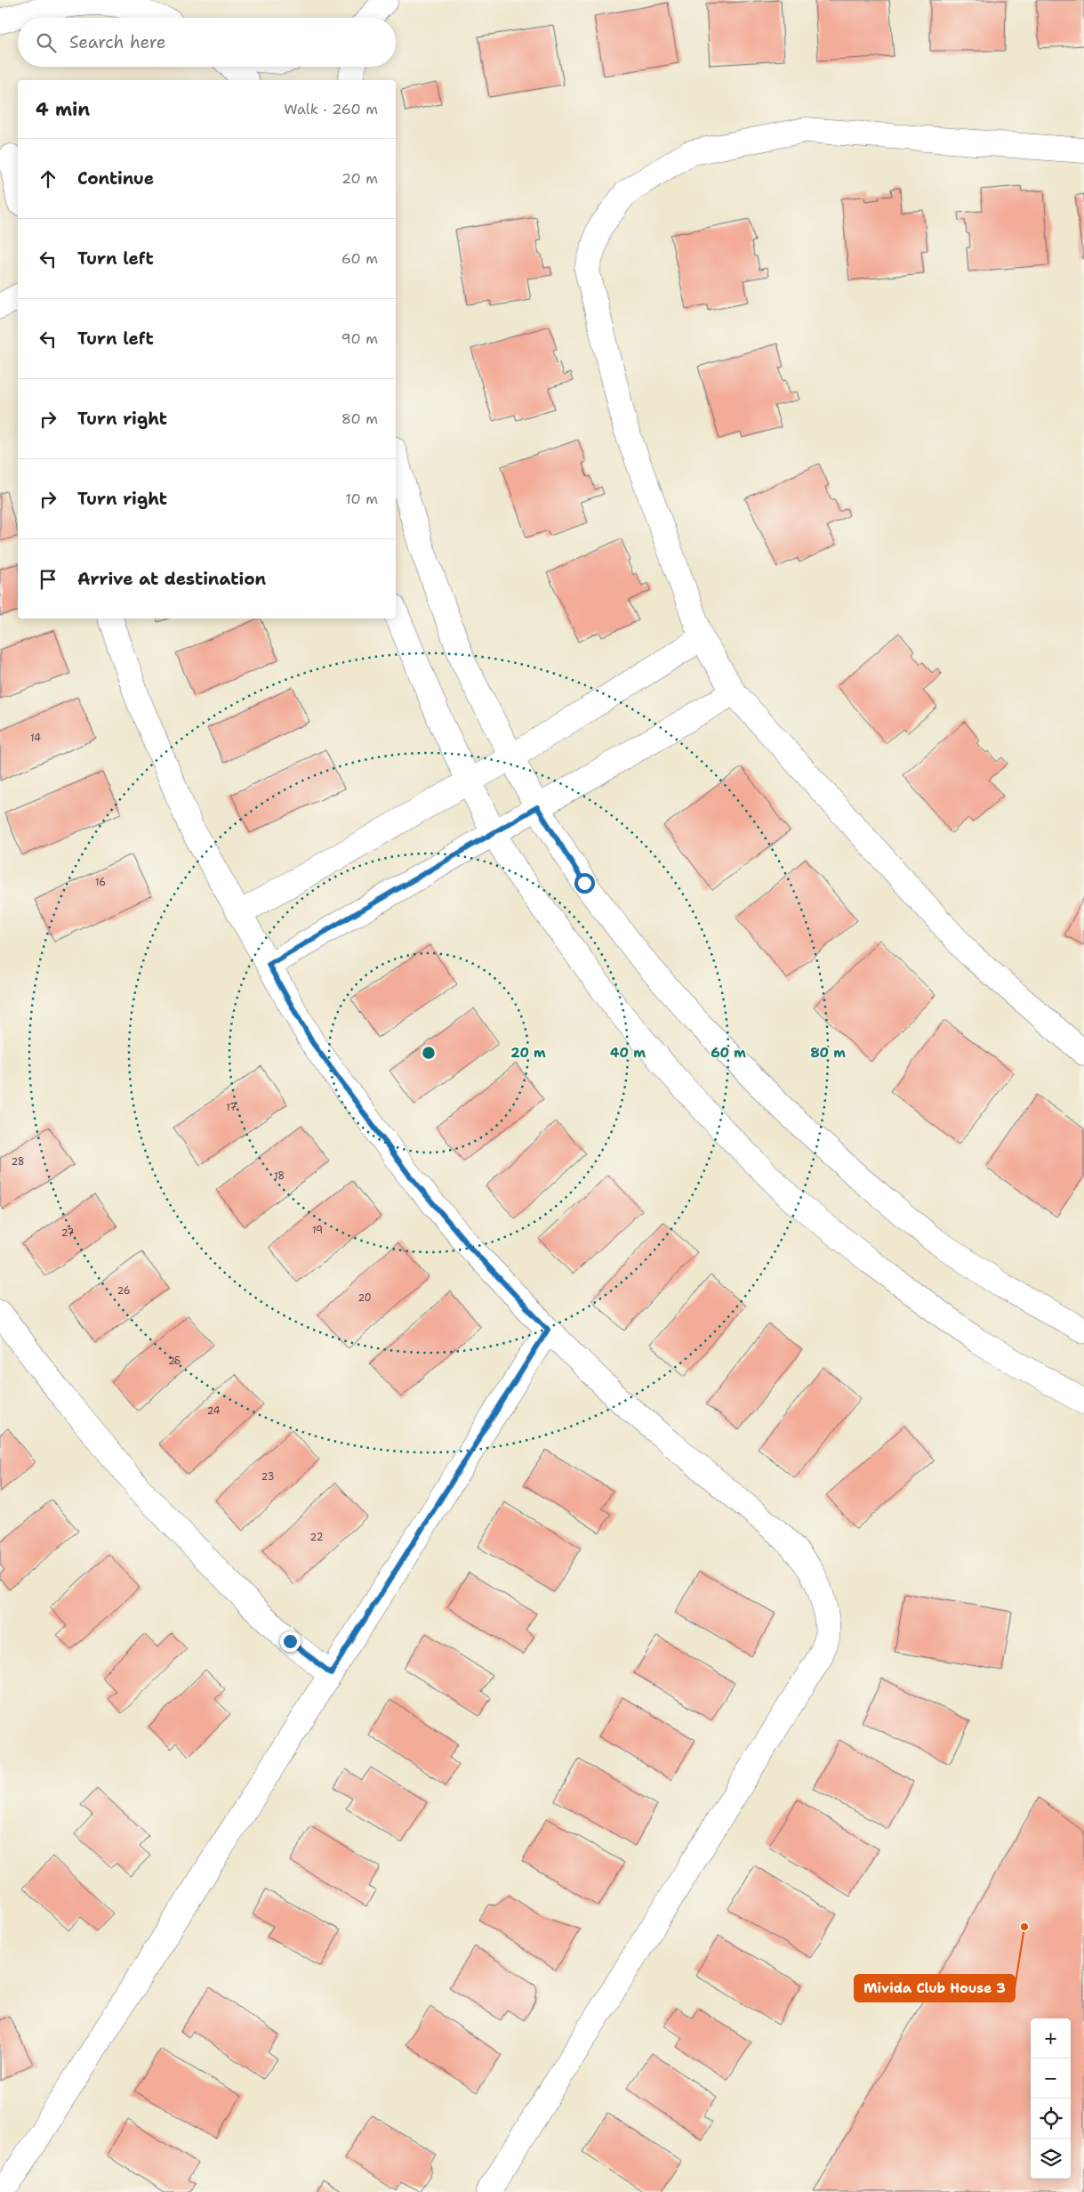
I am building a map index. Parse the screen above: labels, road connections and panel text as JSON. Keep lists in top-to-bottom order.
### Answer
{
  "places": ["Mivida Club House 3"],
  "house_numbers": [
    "14",
    "16",
    "17",
    "28",
    "18",
    "19",
    "27",
    "26",
    "20",
    "25",
    "24",
    "23",
    "22"
  ],
  "page": {
    "search": "Search here",
    "heading": ["4 min", "Walk · 260 m"],
    "list": [
      ["Continue", "20 m"],
      ["Turn left", "60 m"],
      ["Turn left", "90 m"],
      ["Turn right", "80 m"],
      ["Turn right", "10 m"],
      "Arrive at destination"
    ],
    "map_buttons": ["+", "−"]
  },
  "rings": [
    "20 m",
    "40 m",
    "60 m",
    "80 m"
  ]
}
